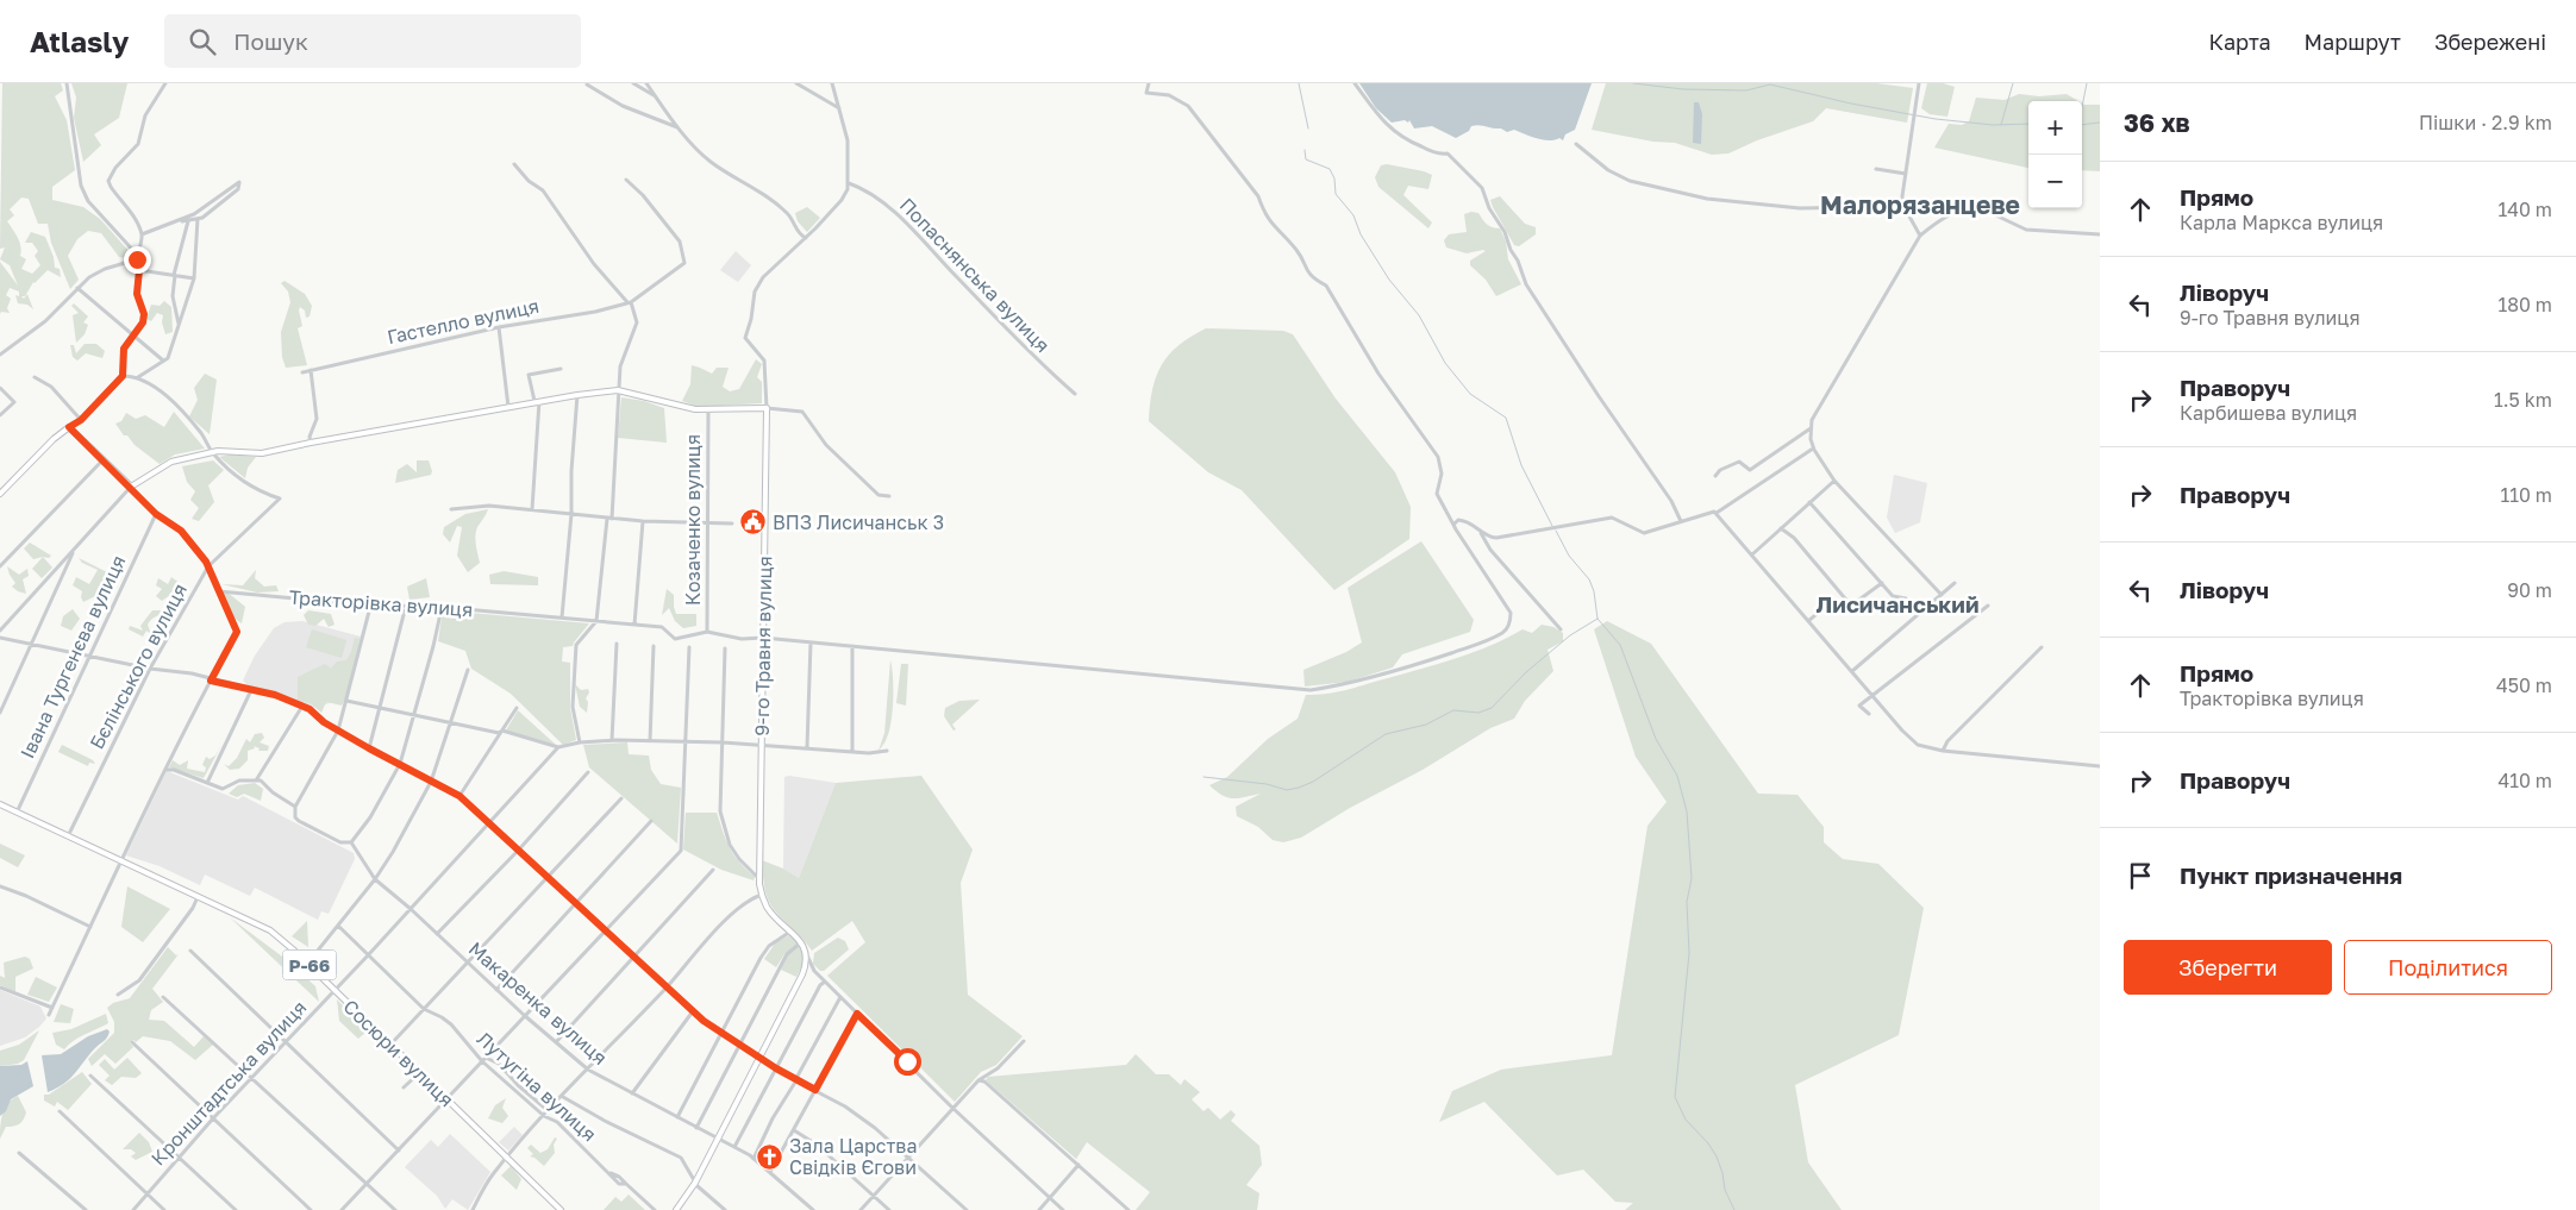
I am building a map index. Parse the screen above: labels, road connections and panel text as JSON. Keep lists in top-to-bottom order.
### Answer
{
  "streets": {
    "main road": ["9-го Травня вулиця", "Р-66", "Сосюри вулиця"],
    "street": [
      "Попаснянська вулиця",
      "Гастелло вулиця",
      "Козаченко вулиця",
      "Тракторівка вулиця",
      "Івана Тургенєва вулиця",
      "Бєлінського вулиця",
      "Макаренка вулиця",
      "Кронштадтська вулиця",
      "Лутугіна вулиця"
    ]
  },
  "crossings": [
    ["Козаченко вулиця", "Тракторівка вулиця"],
    ["Тракторівка вулиця", "9-го Травня вулиця"],
    ["Івана Тургенєва вулиця", "Сосюри вулиця"],
    ["Бєлінського вулиця", "Сосюри вулиця"],
    ["Макаренка вулиця", "Кронштадтська вулиця"],
    ["Сосюри вулиця", "Кронштадтська вулиця"],
    ["Кронштадтська вулиця", "Лутугіна вулиця"]
  ],
  "districts": ["Малорязанцеве", "Лисичанський"],
  "places": {
    "public building": ["ВПЗ Лисичанськ 3"],
    "church": ["Зала Царства Свідків Єгови"]
  },
  "page": {
    "header": "Atlasly",
    "search": "Пошук",
    "nav": ["Карта", "Маршрут", "Збережені"],
    "heading": ["36 хв", "Пішки · 2.9 km"],
    "map_buttons": ["+", "−"],
    "list": [
      ["Прямо", "Карла Маркса вулиця", "140 m"],
      ["Ліворуч", "9-го Травня вулиця", "180 m"],
      ["Праворуч", "Карбишева вулиця", "1.5 km"],
      ["Праворуч", "110 m"],
      ["Ліворуч", "90 m"],
      ["Прямо", "Тракторівка вулиця", "450 m"],
      ["Праворуч", "410 m"],
      "Пункт призначення"
    ],
    "buttons": ["Зберегти", "Поділитися"]
  }
}
